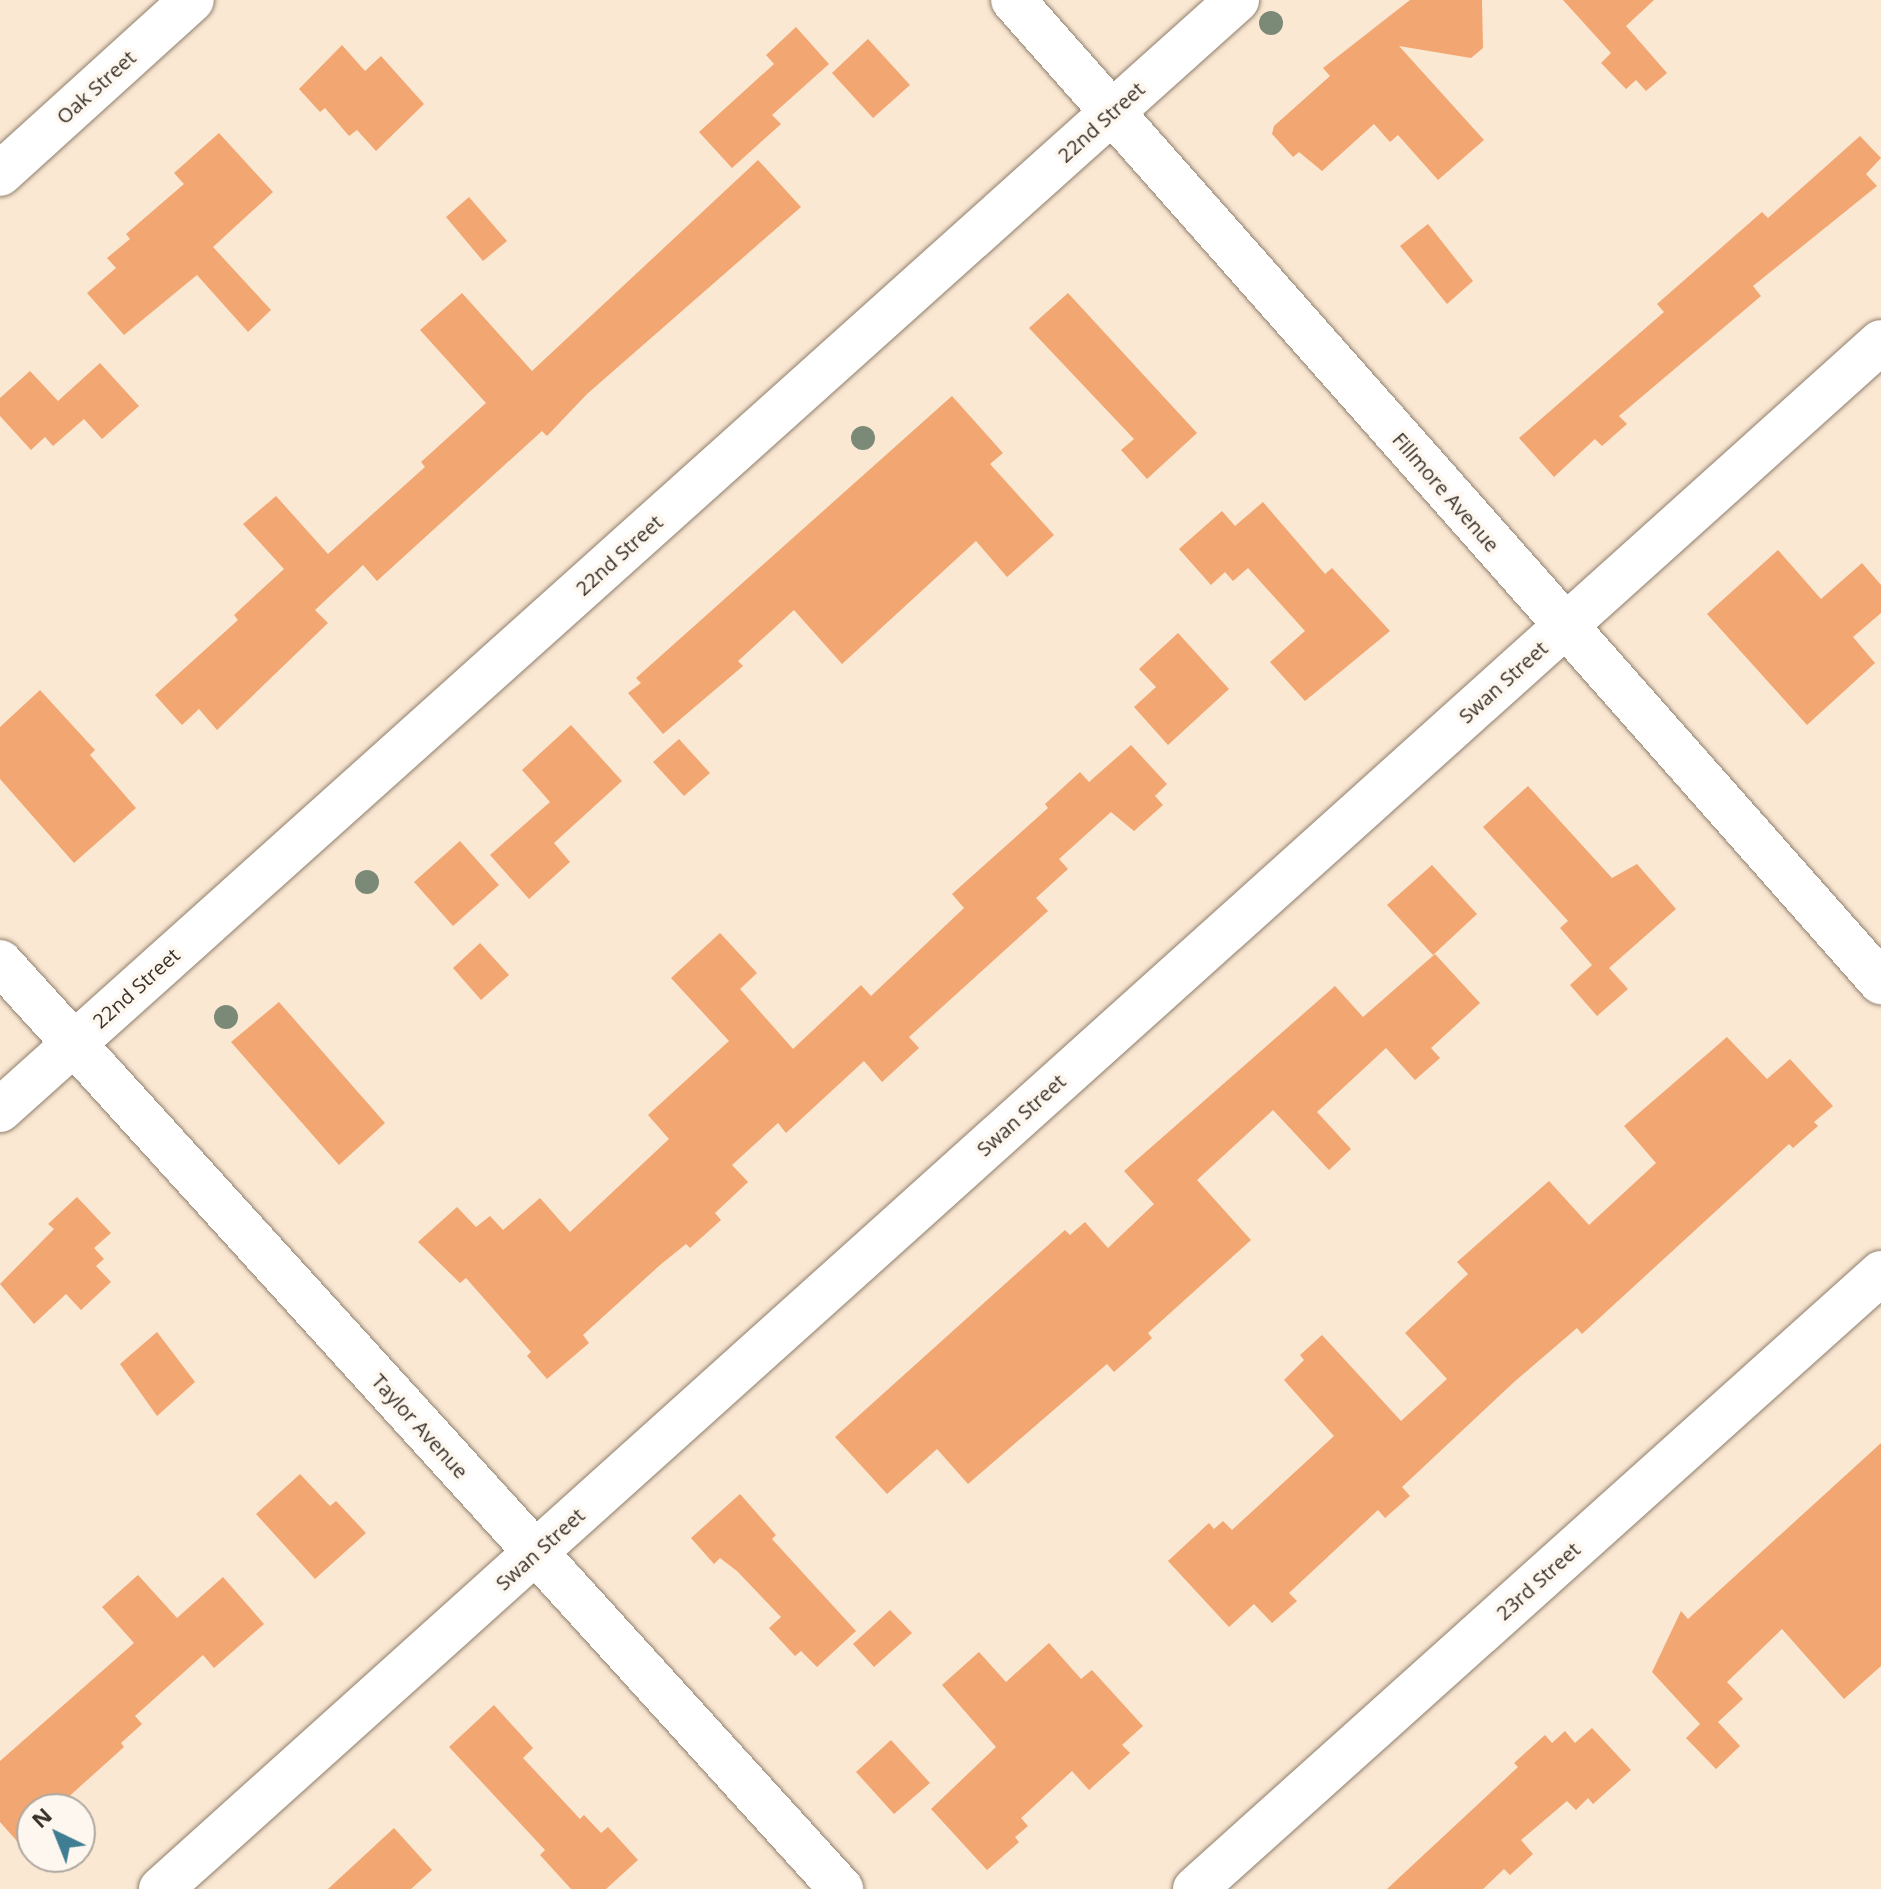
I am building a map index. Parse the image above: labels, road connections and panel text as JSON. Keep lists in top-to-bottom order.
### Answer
{
  "streets": {
    "street": [
      "Oak Street",
      "22nd Street",
      "Fillmore Avenue",
      "Swan Street",
      "Taylor Avenue",
      "23rd Street"
    ]
  },
  "crossings": [
    ["22nd Street", "Fillmore Avenue"],
    ["22nd Street", "Taylor Avenue"],
    ["Fillmore Avenue", "Swan Street"],
    ["Swan Street", "Taylor Avenue"]
  ],
  "north": "top left"
}
